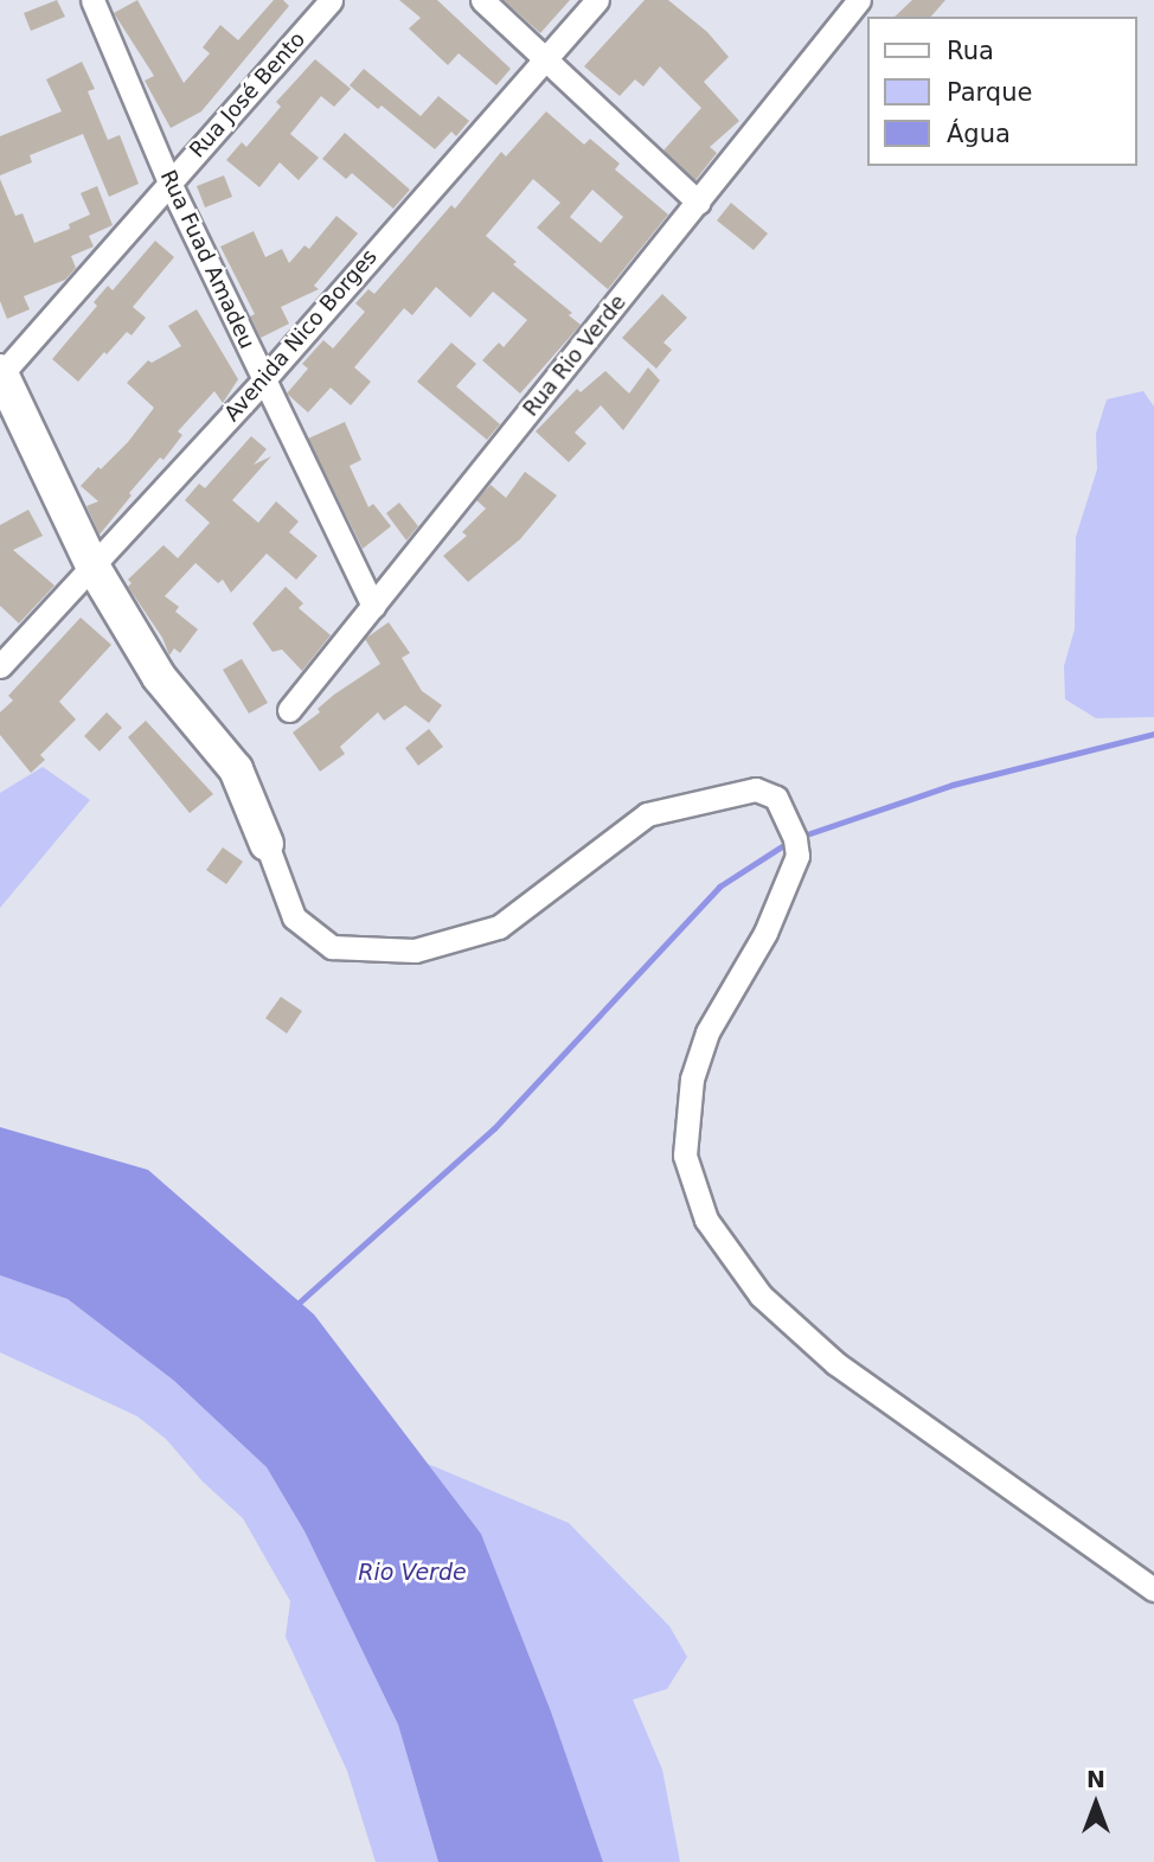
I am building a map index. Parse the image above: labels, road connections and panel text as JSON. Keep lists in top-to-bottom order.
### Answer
{
  "streets": {
    "street": [
      "Rua José Bento",
      "Rua Fuad Amadeu",
      "Avenida Nico Borges",
      "Rua Rio Verde"
    ]
  },
  "crossings": [
    ["Rua José Bento", "Rua Fuad Amadeu"],
    ["Rua Fuad Amadeu", "Avenida Nico Borges"],
    ["Rua Fuad Amadeu", "Rua Rio Verde"]
  ],
  "water": ["Rio Verde"],
  "legend": ["Rua", "Parque", "Água"],
  "north": "top"
}
